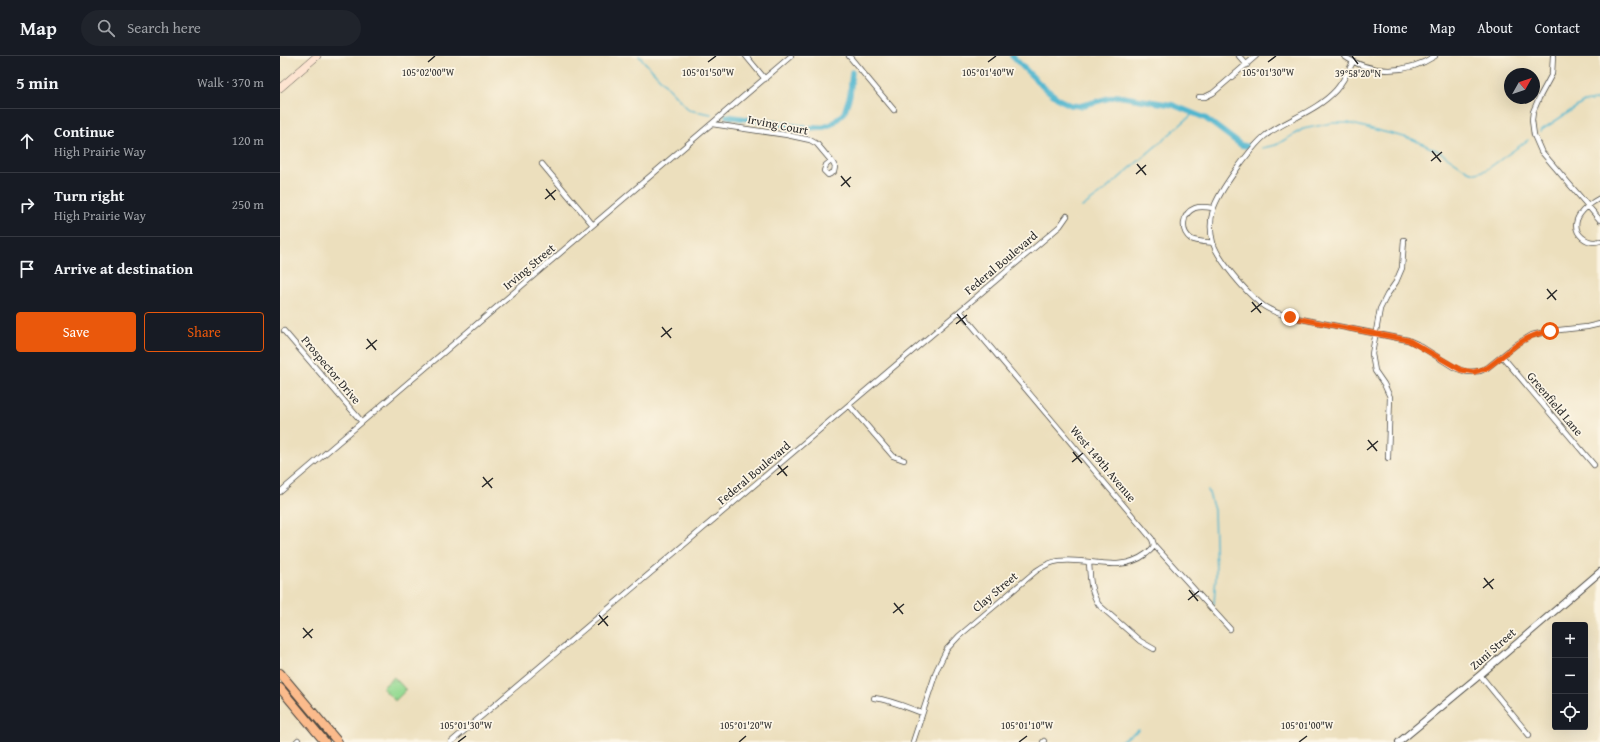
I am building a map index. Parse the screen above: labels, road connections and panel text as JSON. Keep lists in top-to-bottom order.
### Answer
{
  "streets": {
    "street": [
      "Irving Court",
      "Federal Boulevard",
      "Irving Street",
      "Prospector Drive",
      "Greenfield Lane",
      "West 149th Avenue",
      "Clay Street",
      "Zuni Street"
    ]
  },
  "crossings": [
    ["Irving Court", "Irving Street"],
    ["Federal Boulevard", "West 149th Avenue"],
    ["Irving Street", "Prospector Drive"],
    ["West 149th Avenue", "Clay Street"]
  ],
  "north": "top right",
  "page": {
    "header": "Map",
    "search": "Search here",
    "nav": [
      "Home",
      "Map",
      "About",
      "Contact"
    ],
    "heading": ["5 min", "Walk · 370 m"],
    "list": [
      ["Continue", "High Prairie Way", "120 m"],
      ["Turn right", "High Prairie Way", "250 m"],
      "Arrive at destination"
    ],
    "buttons": ["Save", "Share"],
    "map_buttons": ["+", "−"]
  },
  "coordinates": [
    "105°02'00\"W",
    "105°01'50\"W",
    "105°01'40\"W",
    "105°01'30\"W",
    "39°58'20\"N",
    "105°01'20\"W",
    "105°01'10\"W",
    "105°01'00\"W"
  ]
}
